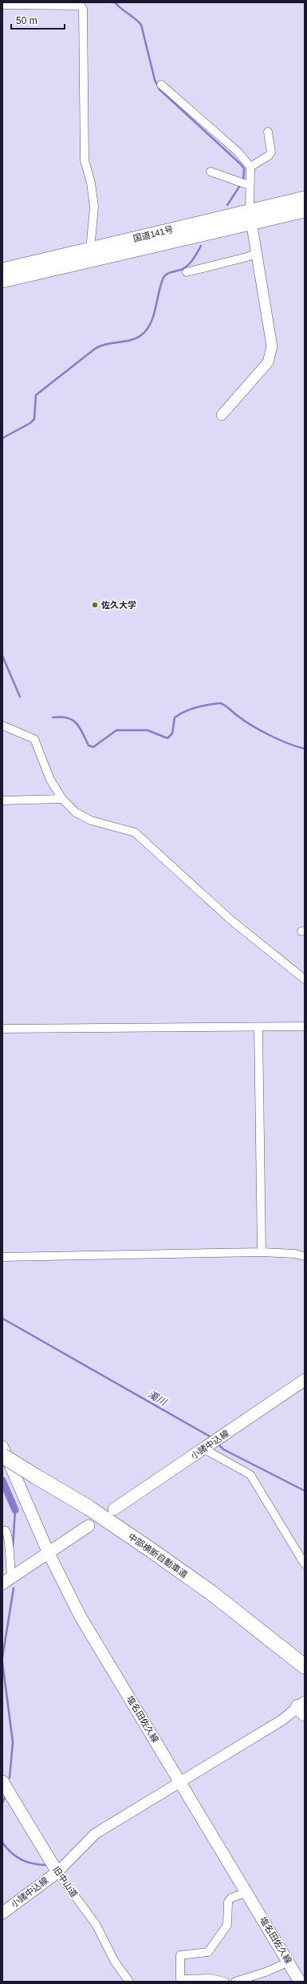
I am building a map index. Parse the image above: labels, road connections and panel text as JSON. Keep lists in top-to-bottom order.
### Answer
{
  "streets": {
    "highway": ["国道141号", "中部横断自動車道"],
    "main road": ["小諸中込線", "塩名田佐久線", "旧中山道"]
  },
  "crossings": [
    ["小諸中込線", "旧中山道"],
    ["中部横断自動車道", "塩名田佐久線"]
  ],
  "water": ["濁川"],
  "places": ["佐久大学"],
  "scale_bar": "50 m"
}
